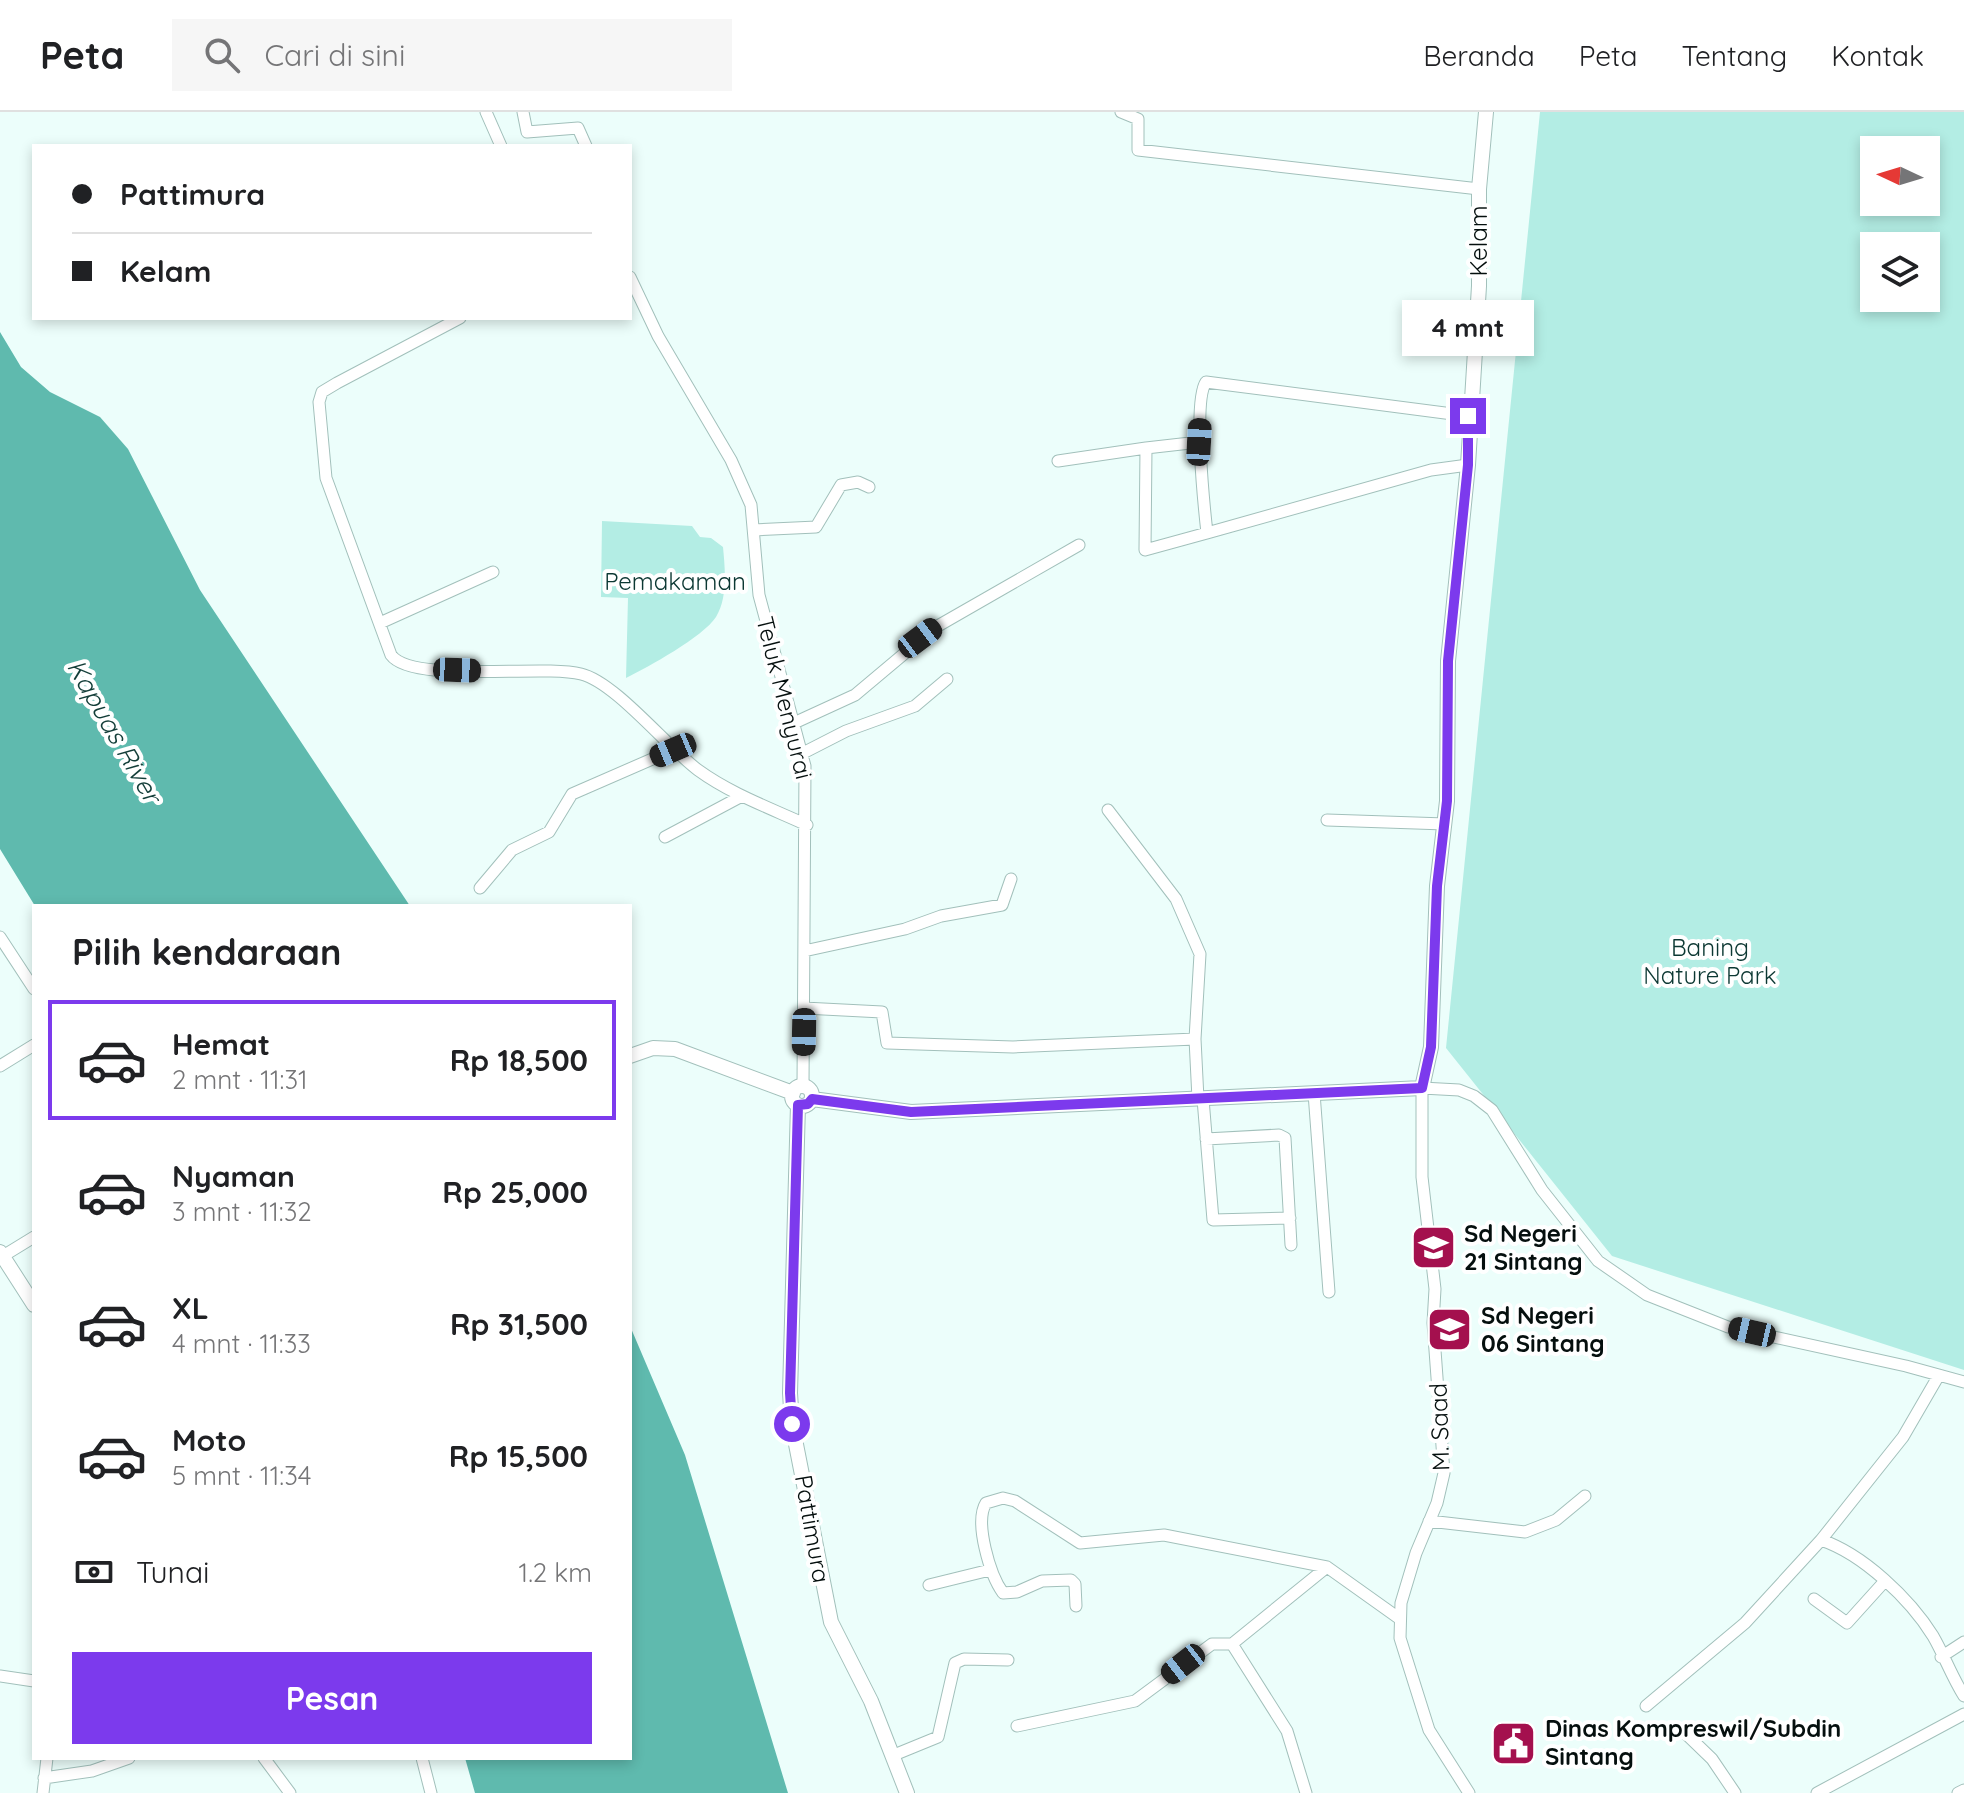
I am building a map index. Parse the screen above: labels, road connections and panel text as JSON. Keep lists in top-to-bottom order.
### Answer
{
  "streets": {
    "main road": ["Kelam", "Pattimura"],
    "street": ["Teluk Menyurai", "M. Saad"]
  },
  "crossings": [
    ["Kelam", "M. Saad"],
    ["Teluk Menyurai", "Pattimura"]
  ],
  "water": ["Kapuas River"],
  "parks": ["Pemakaman", "Baning Nature Park"],
  "places": {
    "school or university": ["Sd Negeri 21 Sintang", "Sd Negeri 06 Sintang"],
    "public building": ["Dinas Kompreswil/Subdin Sintang"]
  },
  "north": "left",
  "page": {
    "header": "Peta",
    "search": "Cari di sini",
    "nav": [
      "Beranda",
      "Peta",
      "Tentang",
      "Kontak"
    ],
    "banner": ["Pattimura", "Kelam"],
    "bubble": "4 mnt",
    "heading": "Pilih kendaraan",
    "list": [
      {
        "name": "Hemat",
        "note": "2 mnt · 11:31",
        "value": "Rp 18,500"
      },
      {
        "name": "Nyaman",
        "note": "3 mnt · 11:32",
        "value": "Rp 25,000"
      },
      {
        "name": "XL",
        "note": "4 mnt · 11:33",
        "value": "Rp 31,500"
      },
      {
        "name": "Moto",
        "note": "5 mnt · 11:34",
        "value": "Rp 15,500"
      }
    ],
    "pay": ["Tunai", "1.2 km"],
    "buttons": "Pesan"
  }
}
